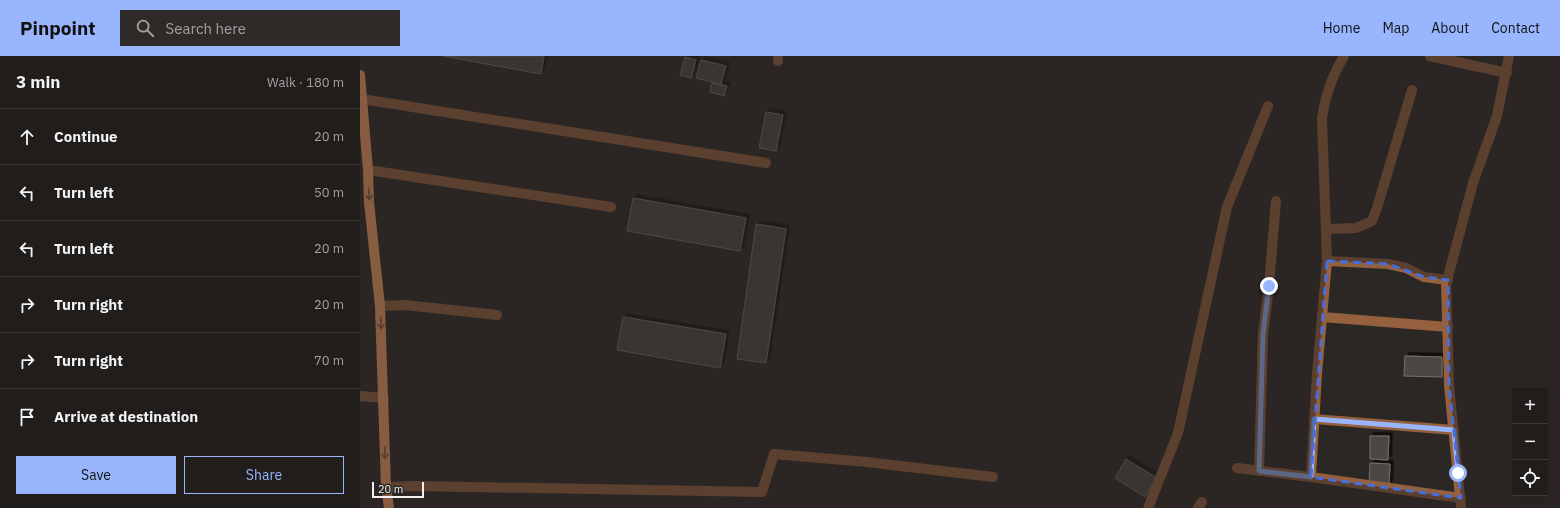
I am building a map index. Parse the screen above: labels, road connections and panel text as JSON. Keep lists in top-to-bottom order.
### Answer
{
  "scale_bar": "20 m",
  "page": {
    "header": "Pinpoint",
    "search": "Search here",
    "nav": [
      "Home",
      "Map",
      "About",
      "Contact"
    ],
    "heading": ["3 min", "Walk · 180 m"],
    "list": [
      ["Continue", "20 m"],
      ["Turn left", "50 m"],
      ["Turn left", "20 m"],
      ["Turn right", "20 m"],
      ["Turn right", "70 m"],
      "Arrive at destination"
    ],
    "map_buttons": ["+", "−"],
    "buttons": ["Save", "Share"],
    "scale": "20 m"
  }
}
